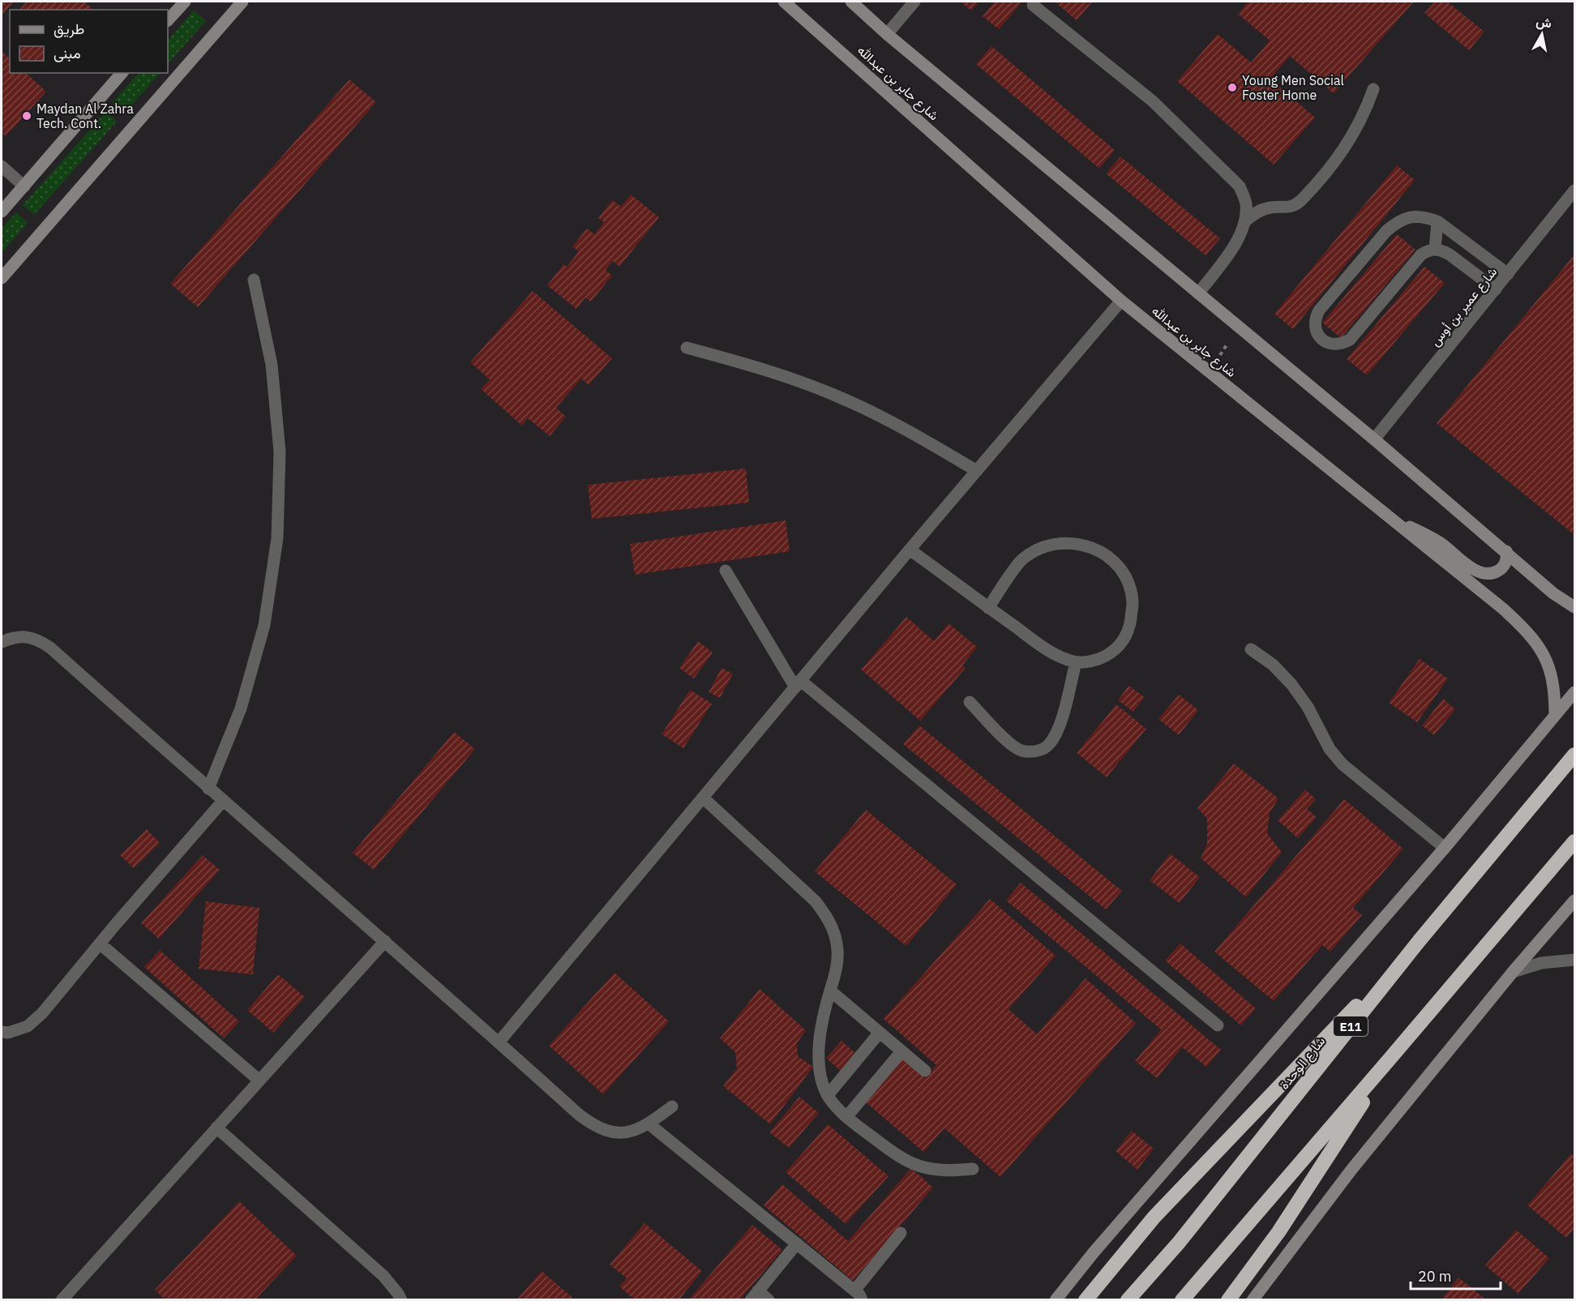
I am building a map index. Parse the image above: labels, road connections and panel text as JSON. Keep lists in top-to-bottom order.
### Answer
{
  "streets": {
    "highway": ["E11", "شارع الوحدة"],
    "street": ["شارع جابر بن عبدالله", "شارع عمير بن أوس"]
  },
  "places": ["Young Men Social Foster Home", "Maydan Al Zahra Tech. Cont."],
  "legend": ["طريق", "مبنى"],
  "scale_bar": "20 m",
  "north": "top"
}
